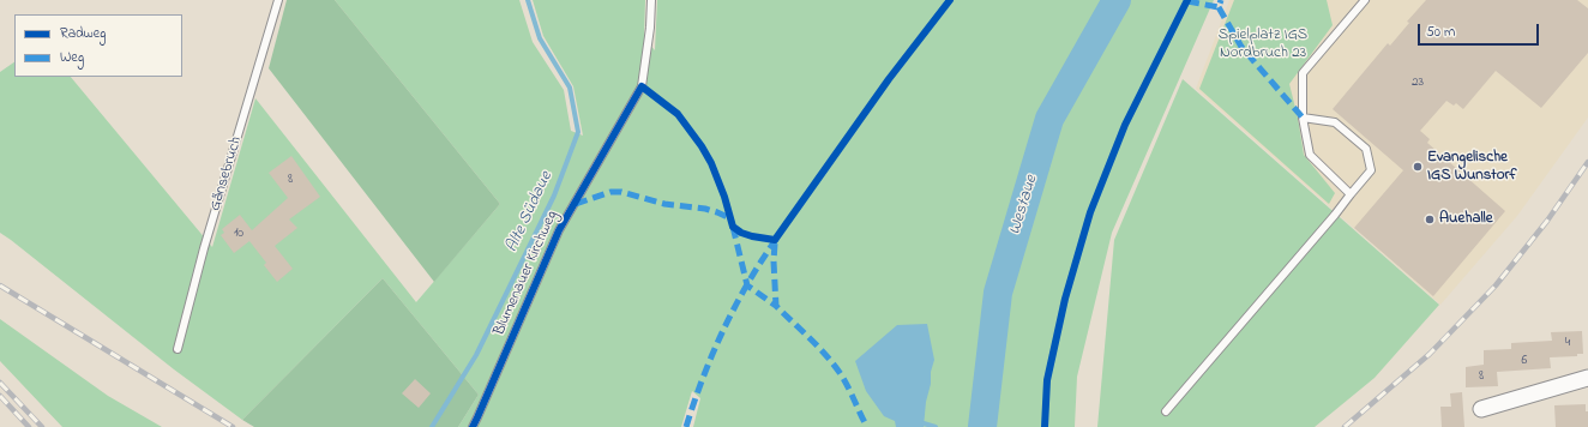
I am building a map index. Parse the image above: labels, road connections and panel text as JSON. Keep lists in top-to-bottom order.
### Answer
{
  "streets": {
    "lane": ["Gänsebruch", "Blumenauer Kirchweg"]
  },
  "water": ["Westaue", "Alte Südaue"],
  "parks": ["Spielplatz IGS Nordbruch 23"],
  "places": ["Evangelische IGS Wunstorf", "Auehalle"],
  "house_numbers": [
    "23",
    "8",
    "10",
    "4",
    "6",
    "8"
  ],
  "legend": ["Radweg", "Weg"],
  "scale_bar": "50 m"
}
